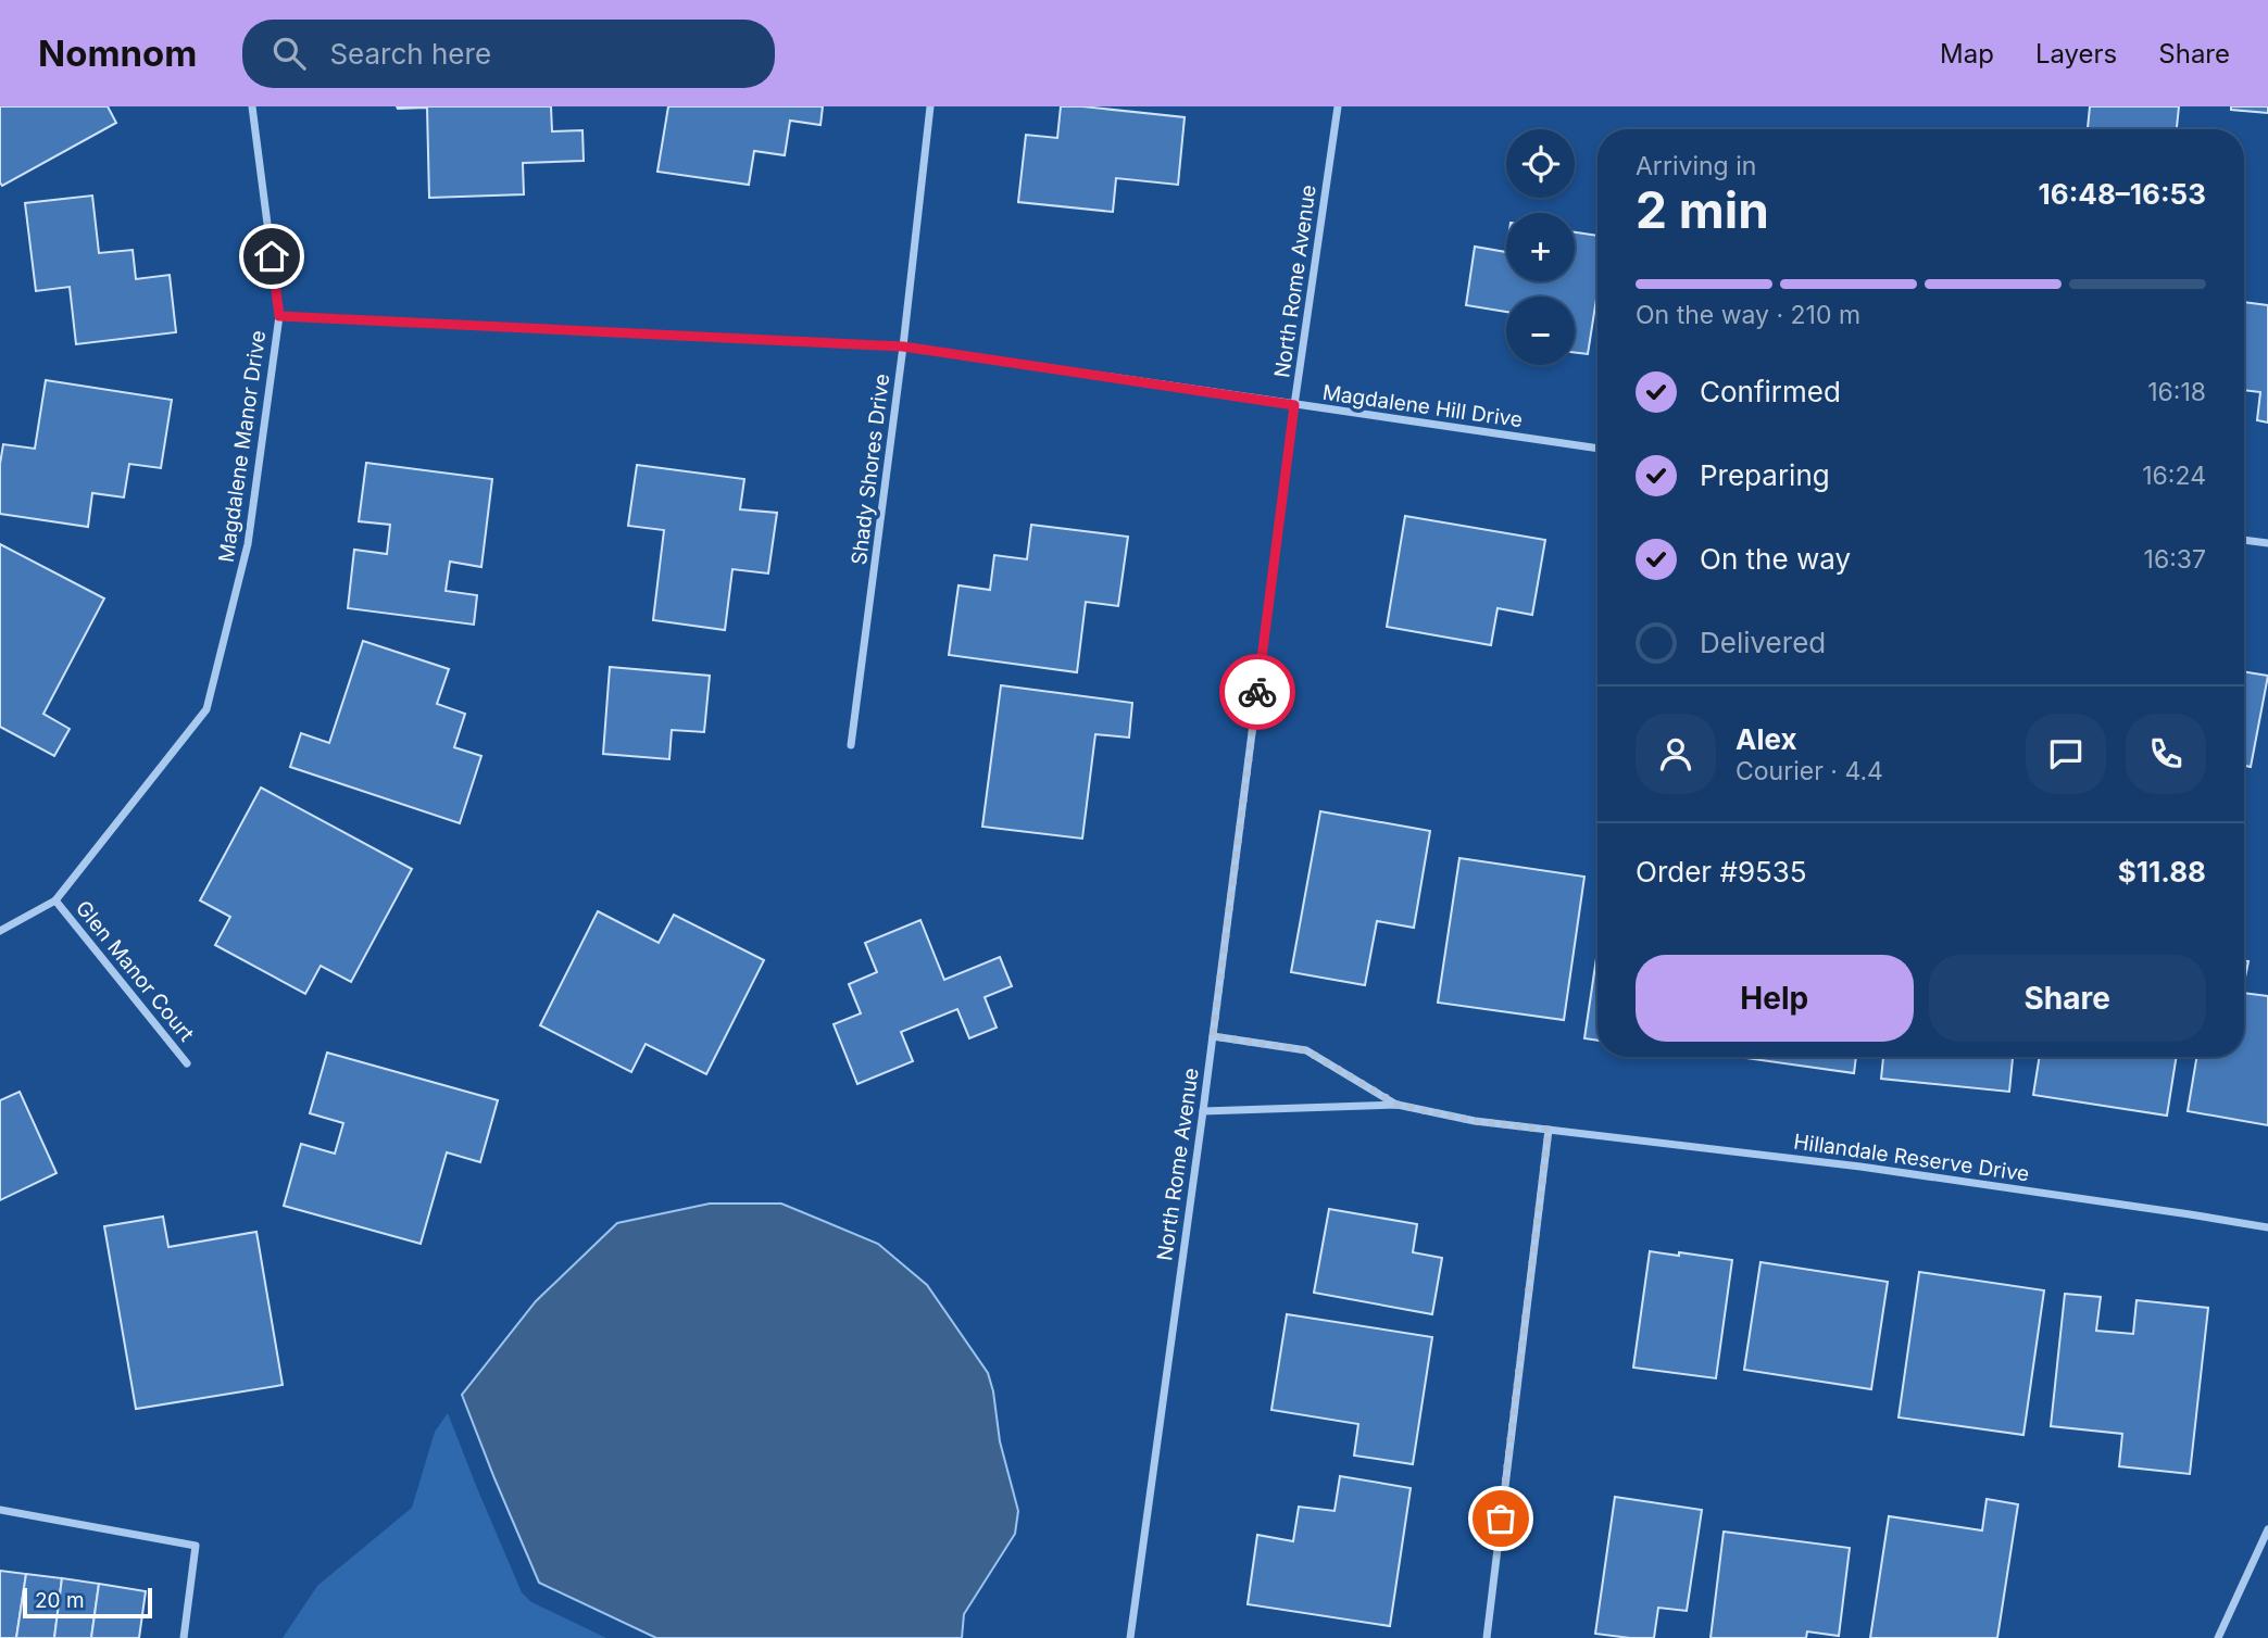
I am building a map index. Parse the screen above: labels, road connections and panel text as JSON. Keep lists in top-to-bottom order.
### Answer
{
  "streets": {
    "street": [
      "North Rome Avenue",
      "Magdalene Hill Drive",
      "Magdalene Manor Drive",
      "Shady Shores Drive",
      "Glen Manor Court",
      "Hillandale Reserve Drive"
    ]
  },
  "crossings": [
    ["North Rome Avenue", "Magdalene Hill Drive"],
    ["North Rome Avenue", "Hillandale Reserve Drive"],
    ["Magdalene Hill Drive", "Magdalene Manor Drive"],
    ["Magdalene Hill Drive", "Shady Shores Drive"],
    ["Magdalene Manor Drive", "Glen Manor Court"]
  ],
  "scale_bar": "20 m",
  "page": {
    "header": "Nomnom",
    "search": "Search here",
    "nav": ["Map", "Layers", "Share"],
    "map_buttons": ["+", "−"],
    "heading": ["2 min", "Arriving in", "16:48–16:53"],
    "panel": [
      "Alex",
      "Courier · 4.4",
      "Order #9535",
      "$11.88"
    ],
    "bar": "On the way · 210 m",
    "list": [
      ["Confirmed", "16:18"],
      ["Preparing", "16:24"],
      ["On the way", "16:37"],
      "Delivered"
    ],
    "buttons": ["Help", "Share"],
    "scale": "20 m"
  }
}
